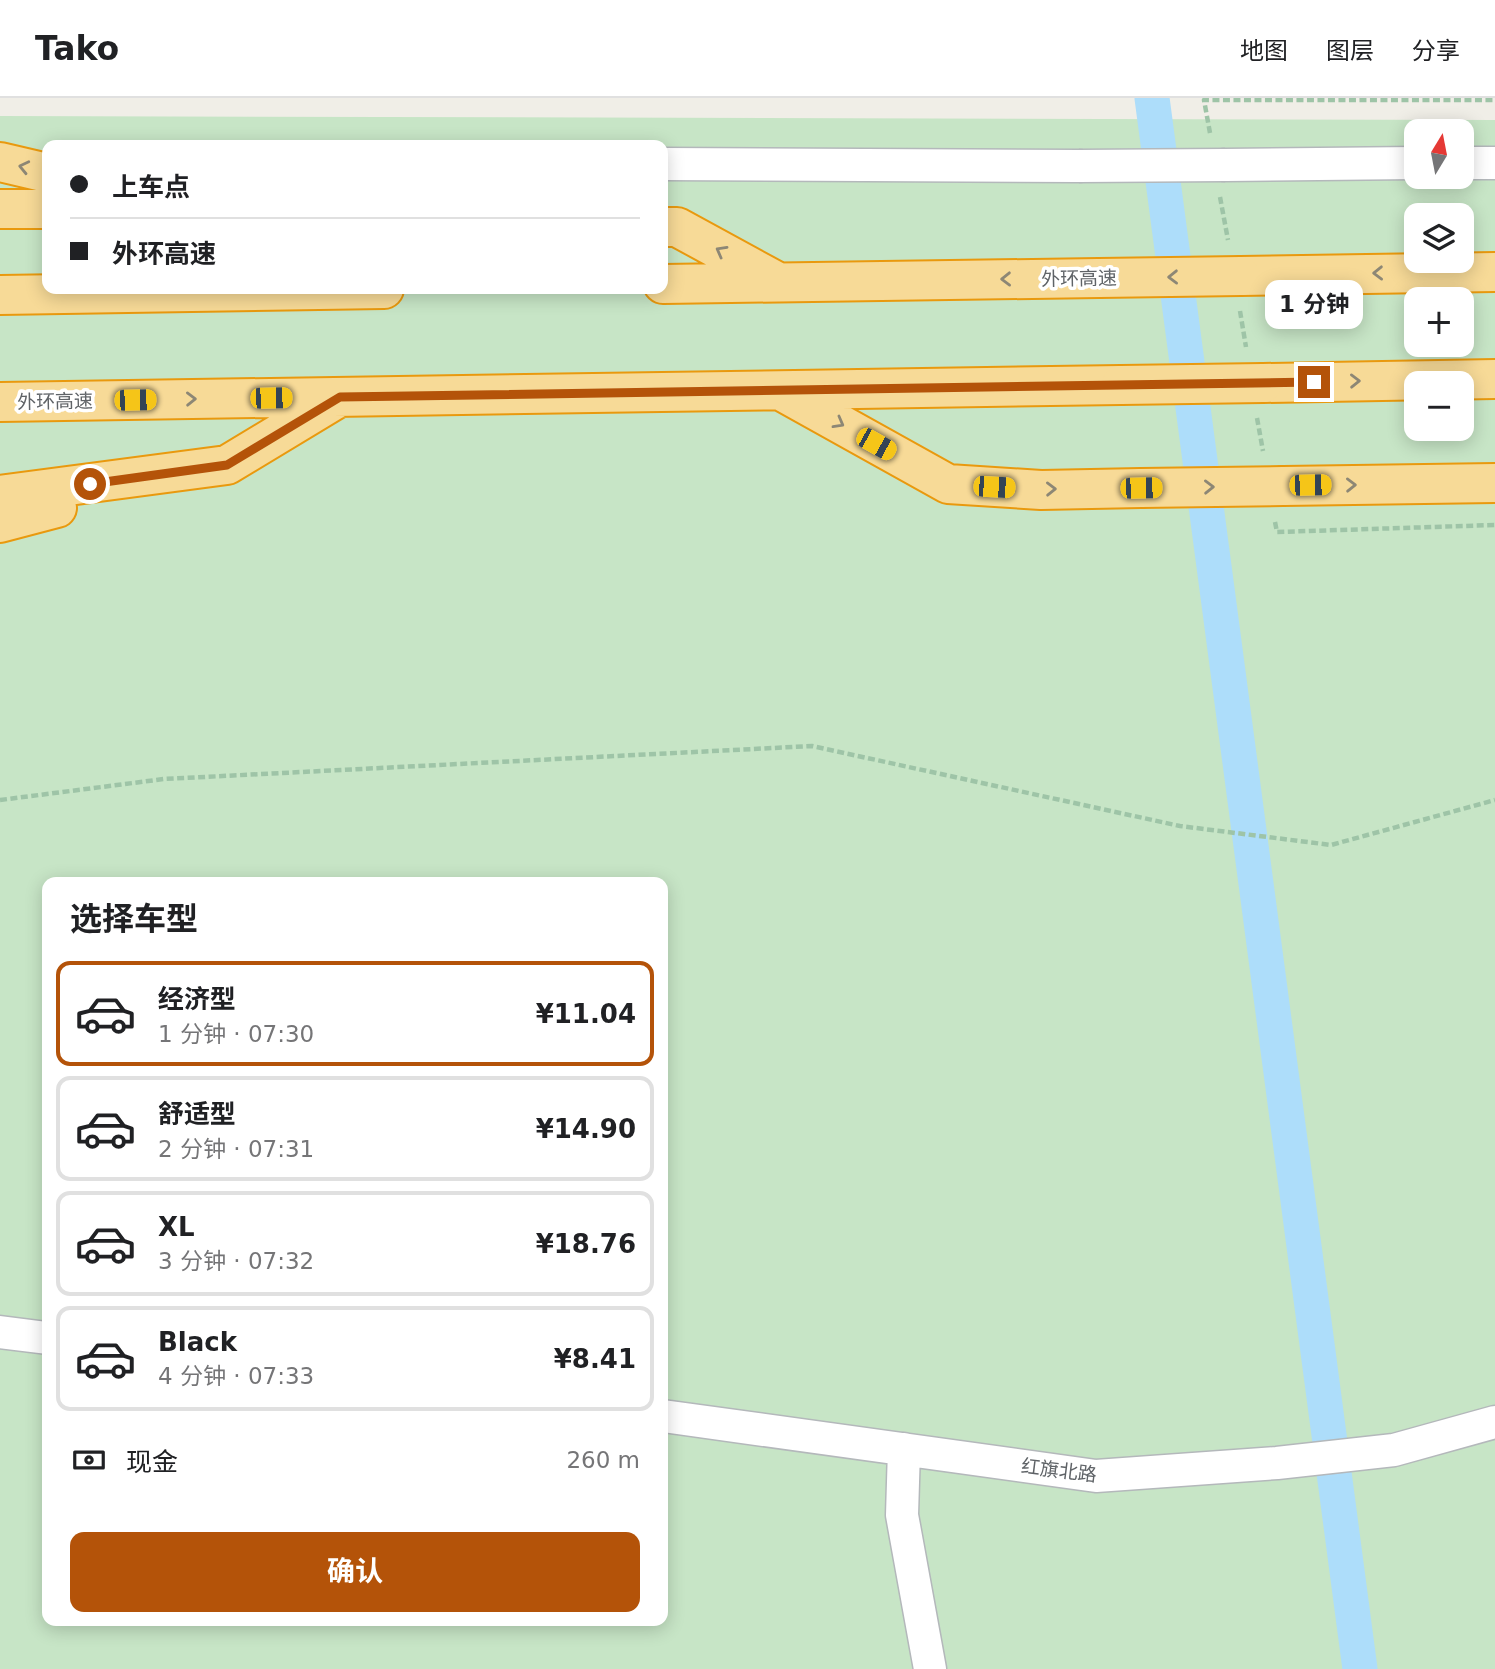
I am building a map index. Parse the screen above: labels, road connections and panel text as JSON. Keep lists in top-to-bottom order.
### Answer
{
  "streets": {
    "highway": ["外环高速"],
    "street": ["红旗北路"]
  },
  "north": "top",
  "page": {
    "header": "Tako",
    "nav": ["地图", "图层", "分享"],
    "map_buttons": ["+", "−"],
    "banner": ["上车点", "外环高速"],
    "bubble": "1 分钟",
    "heading": "选择车型",
    "list": [
      {
        "name": "经济型",
        "note": "1 分钟 · 07:30",
        "value": "¥11.04"
      },
      {
        "name": "舒适型",
        "note": "2 分钟 · 07:31",
        "value": "¥14.90"
      },
      {
        "name": "XL",
        "note": "3 分钟 · 07:32",
        "value": "¥18.76"
      },
      {
        "name": "Black",
        "note": "4 分钟 · 07:33",
        "value": "¥8.41"
      }
    ],
    "pay": ["现金", "260 m"],
    "buttons": "确认"
  }
}
